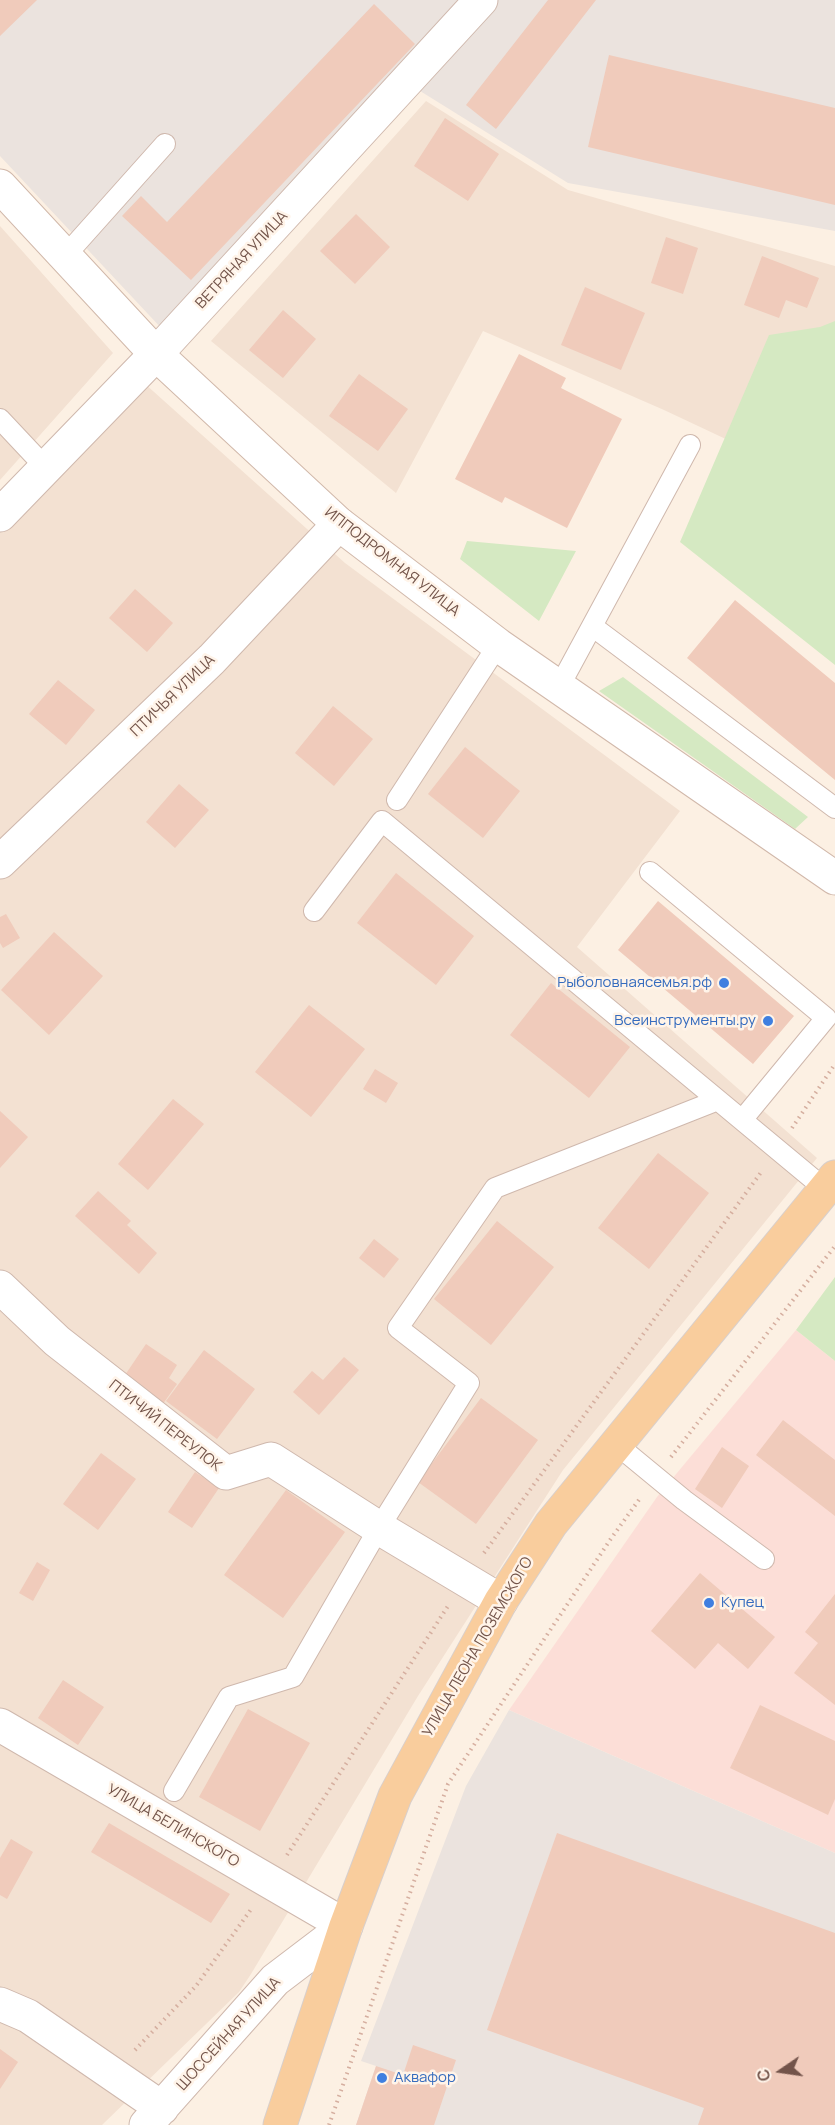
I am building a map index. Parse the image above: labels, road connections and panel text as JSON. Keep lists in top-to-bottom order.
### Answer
{
  "streets": {
    "main road": ["УЛИЦА ЛЕОНА ПОЗЕМСКОГО"],
    "street": [
      "ВЕТРЯНАЯ УЛИЦА",
      "ИППОДРОМНАЯ УЛИЦА",
      "ПТИЧЬЯ УЛИЦА",
      "ПТИЧИЙ ПЕРЕУЛОК",
      "УЛИЦА БЕЛИНСКОГО",
      "ШОССЕЙНАЯ УЛИЦА"
    ]
  },
  "crossings": [
    ["ВЕТРЯНАЯ УЛИЦА", "ИППОДРОМНАЯ УЛИЦА"],
    ["ИППОДРОМНАЯ УЛИЦА", "ПТИЧЬЯ УЛИЦА"],
    ["ПТИЧИЙ ПЕРЕУЛОК", "УЛИЦА ЛЕОНА ПОЗЕМСКОГО"],
    ["УЛИЦА ЛЕОНА ПОЗЕМСКОГО", "УЛИЦА БЕЛИНСКОГО"],
    ["УЛИЦА ЛЕОНА ПОЗЕМСКОГО", "ШОССЕЙНАЯ УЛИЦА"],
    ["УЛИЦА БЕЛИНСКОГО", "ШОССЕЙНАЯ УЛИЦА"]
  ],
  "places": [
    "Рыболовнаясемья.рф",
    "Всеинструменты.ру",
    "Купец",
    "Аквафор"
  ],
  "north": "left"
}
